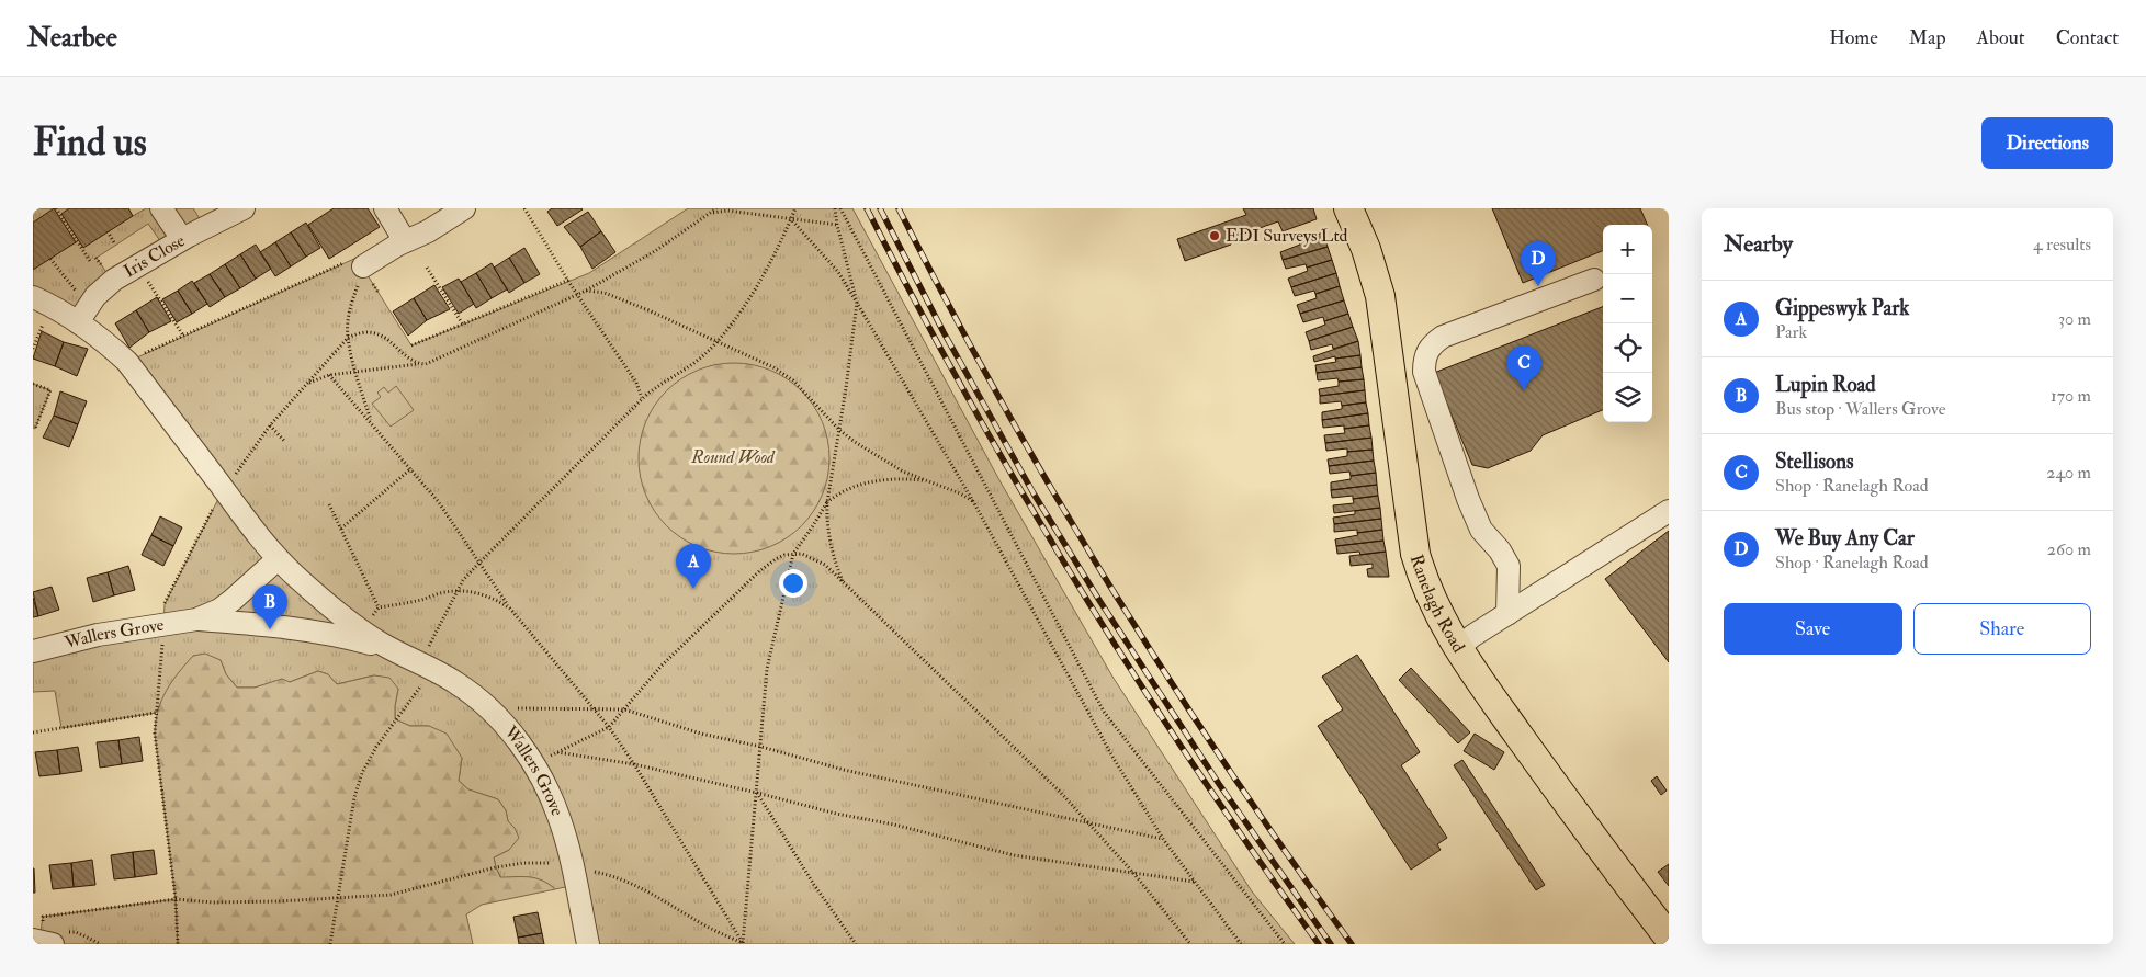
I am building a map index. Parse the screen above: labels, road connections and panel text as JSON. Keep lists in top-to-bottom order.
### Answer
{
  "streets": {
    "main road": ["Ranelagh Road"],
    "street": ["Iris Close", "Wallers Grove"]
  },
  "parks": ["Round Wood"],
  "places": ["EDI Surveys Ltd"],
  "page": {
    "header": "Nearbee",
    "nav": [
      "Home",
      "Map",
      "About",
      "Contact"
    ],
    "buttons": [
      "Directions",
      ["Save", "Share"]
    ],
    "title": "Find us",
    "heading": ["Nearby", "4 results"],
    "map_buttons": ["+", "−"],
    "pins": [
      "D",
      "C",
      "A",
      "B"
    ],
    "list": [
      {
        "mark": "A",
        "name": "Gippeswyk Park",
        "note": "Park",
        "value": "30 m"
      },
      {
        "mark": "B",
        "name": "Lupin Road",
        "note": "Bus stop · Wallers Grove",
        "value": "170 m"
      },
      {
        "mark": "C",
        "name": "Stellisons",
        "note": "Shop · Ranelagh Road",
        "value": "240 m"
      },
      {
        "mark": "D",
        "name": "We Buy Any Car",
        "note": "Shop · Ranelagh Road",
        "value": "260 m"
      }
    ]
  }
}
